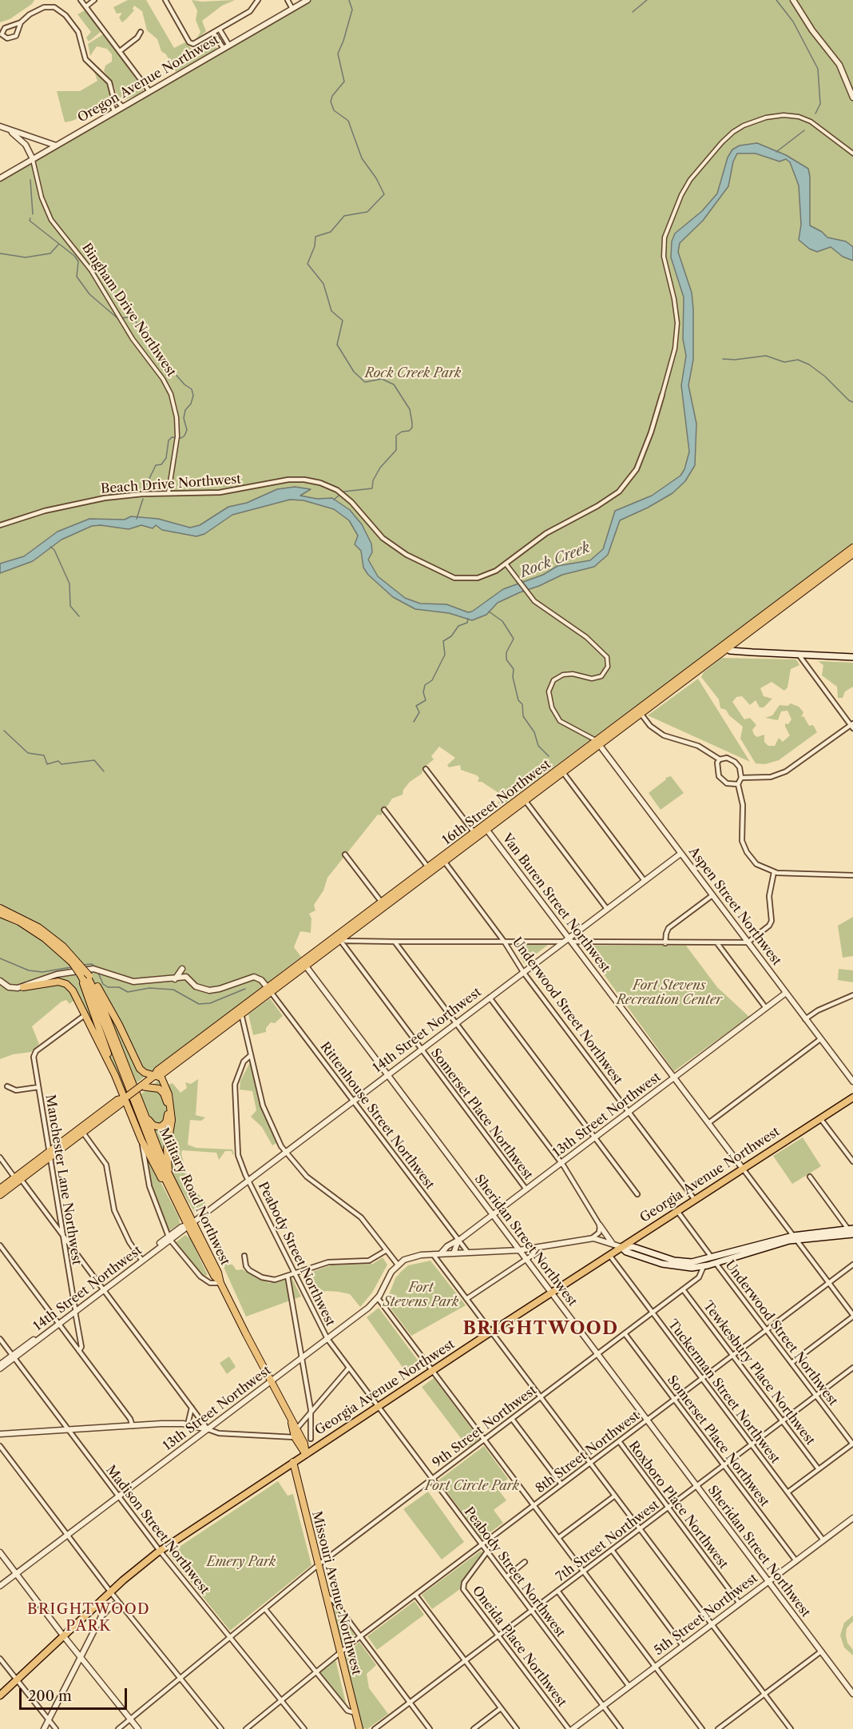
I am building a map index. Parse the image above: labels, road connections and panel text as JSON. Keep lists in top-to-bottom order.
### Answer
{
  "streets": {
    "highway": ["Georgia Avenue Northwest"],
    "main road": ["16th Street Northwest", "Military Road Northwest", "Missouri Avenue Northwest"],
    "street": [
      "Oregon Avenue Northwest",
      "Bingham Drive Northwest",
      "Beach Drive Northwest",
      "Van Buren Street Northwest",
      "Aspen Street Northwest",
      "Underwood Street Northwest",
      "14th Street Northwest",
      "Somerset Place Northwest",
      "13th Street Northwest",
      "Rittenhouse Street Northwest",
      "Manchester Lane Northwest",
      "Sheridan Street Northwest",
      "Peabody Street Northwest",
      "Tewkesbury Place Northwest",
      "Tuckerman Street Northwest",
      "9th Street Northwest",
      "8th Street Northwest",
      "Roxboro Place Northwest",
      "Madison Street Northwest",
      "7th Street Northwest",
      "5th Street Northwest",
      "Oneida Place Northwest"
    ]
  },
  "crossings": [
    ["Oregon Avenue Northwest", "Bingham Drive Northwest"],
    ["Bingham Drive Northwest", "Beach Drive Northwest"],
    ["16th Street Northwest", "Van Buren Street Northwest"],
    ["16th Street Northwest", "Aspen Street Northwest"],
    ["16th Street Northwest", "Underwood Street Northwest"],
    ["16th Street Northwest", "Somerset Place Northwest"],
    ["16th Street Northwest", "Rittenhouse Street Northwest"],
    ["16th Street Northwest", "Manchester Lane Northwest"],
    ["16th Street Northwest", "Sheridan Street Northwest"],
    ["Van Buren Street Northwest", "14th Street Northwest"],
    ["Van Buren Street Northwest", "13th Street Northwest"],
    ["Van Buren Street Northwest", "Georgia Avenue Northwest"],
    ["Van Buren Street Northwest", "8th Street Northwest"],
    ["Aspen Street Northwest", "14th Street Northwest"],
    ["Aspen Street Northwest", "13th Street Northwest"],
    ["Underwood Street Northwest", "14th Street Northwest"],
    ["Underwood Street Northwest", "13th Street Northwest"],
    ["Underwood Street Northwest", "Georgia Avenue Northwest"],
    ["Underwood Street Northwest", "8th Street Northwest"],
    ["Underwood Street Northwest", "7th Street Northwest"],
    ["14th Street Northwest", "Somerset Place Northwest"],
    ["14th Street Northwest", "Rittenhouse Street Northwest"],
    ["14th Street Northwest", "Manchester Lane Northwest"],
    ["14th Street Northwest", "Military Road Northwest"],
    ["14th Street Northwest", "Sheridan Street Northwest"],
    ["14th Street Northwest", "Peabody Street Northwest"],
    ["14th Street Northwest", "Madison Street Northwest"],
    ["Somerset Place Northwest", "13th Street Northwest"],
    ["Somerset Place Northwest", "9th Street Northwest"],
    ["Somerset Place Northwest", "8th Street Northwest"],
    ["Somerset Place Northwest", "7th Street Northwest"],
    ["Somerset Place Northwest", "5th Street Northwest"],
    ["13th Street Northwest", "Rittenhouse Street Northwest"],
    ["13th Street Northwest", "Sheridan Street Northwest"],
    ["13th Street Northwest", "Peabody Street Northwest"],
    ["13th Street Northwest", "Madison Street Northwest"],
    ["Georgia Avenue Northwest", "Sheridan Street Northwest"],
    ["Georgia Avenue Northwest", "Peabody Street Northwest"],
    ["Georgia Avenue Northwest", "Tuckerman Street Northwest"],
    ["Georgia Avenue Northwest", "Madison Street Northwest"],
    ["Georgia Avenue Northwest", "Missouri Avenue Northwest"],
    ["Sheridan Street Northwest", "9th Street Northwest"],
    ["Sheridan Street Northwest", "8th Street Northwest"],
    ["Sheridan Street Northwest", "7th Street Northwest"],
    ["Sheridan Street Northwest", "5th Street Northwest"],
    ["Peabody Street Northwest", "9th Street Northwest"],
    ["Peabody Street Northwest", "8th Street Northwest"],
    ["Peabody Street Northwest", "7th Street Northwest"],
    ["Peabody Street Northwest", "5th Street Northwest"],
    ["Peabody Street Northwest", "Oneida Place Northwest"],
    ["Tewkesbury Place Northwest", "9th Street Northwest"],
    ["Tewkesbury Place Northwest", "8th Street Northwest"],
    ["Tewkesbury Place Northwest", "7th Street Northwest"],
    ["Tuckerman Street Northwest", "9th Street Northwest"],
    ["Tuckerman Street Northwest", "8th Street Northwest"],
    ["Tuckerman Street Northwest", "7th Street Northwest"],
    ["Tuckerman Street Northwest", "5th Street Northwest"],
    ["9th Street Northwest", "Madison Street Northwest"],
    ["9th Street Northwest", "Missouri Avenue Northwest"],
    ["8th Street Northwest", "Roxboro Place Northwest"],
    ["8th Street Northwest", "Madison Street Northwest"],
    ["8th Street Northwest", "Missouri Avenue Northwest"],
    ["Roxboro Place Northwest", "7th Street Northwest"],
    ["Roxboro Place Northwest", "5th Street Northwest"],
    ["7th Street Northwest", "Oneida Place Northwest"]
  ],
  "districts": ["BRIGHTWOOD", "BRIGHTWOOD PARK"],
  "water": ["Rock Creek"],
  "parks": [
    "Rock Creek Park",
    "Fort Stevens Recreation Center",
    "Fort Stevens Park",
    "Fort Circle Park",
    "Emery Park"
  ],
  "scale_bar": "200 m"
}
